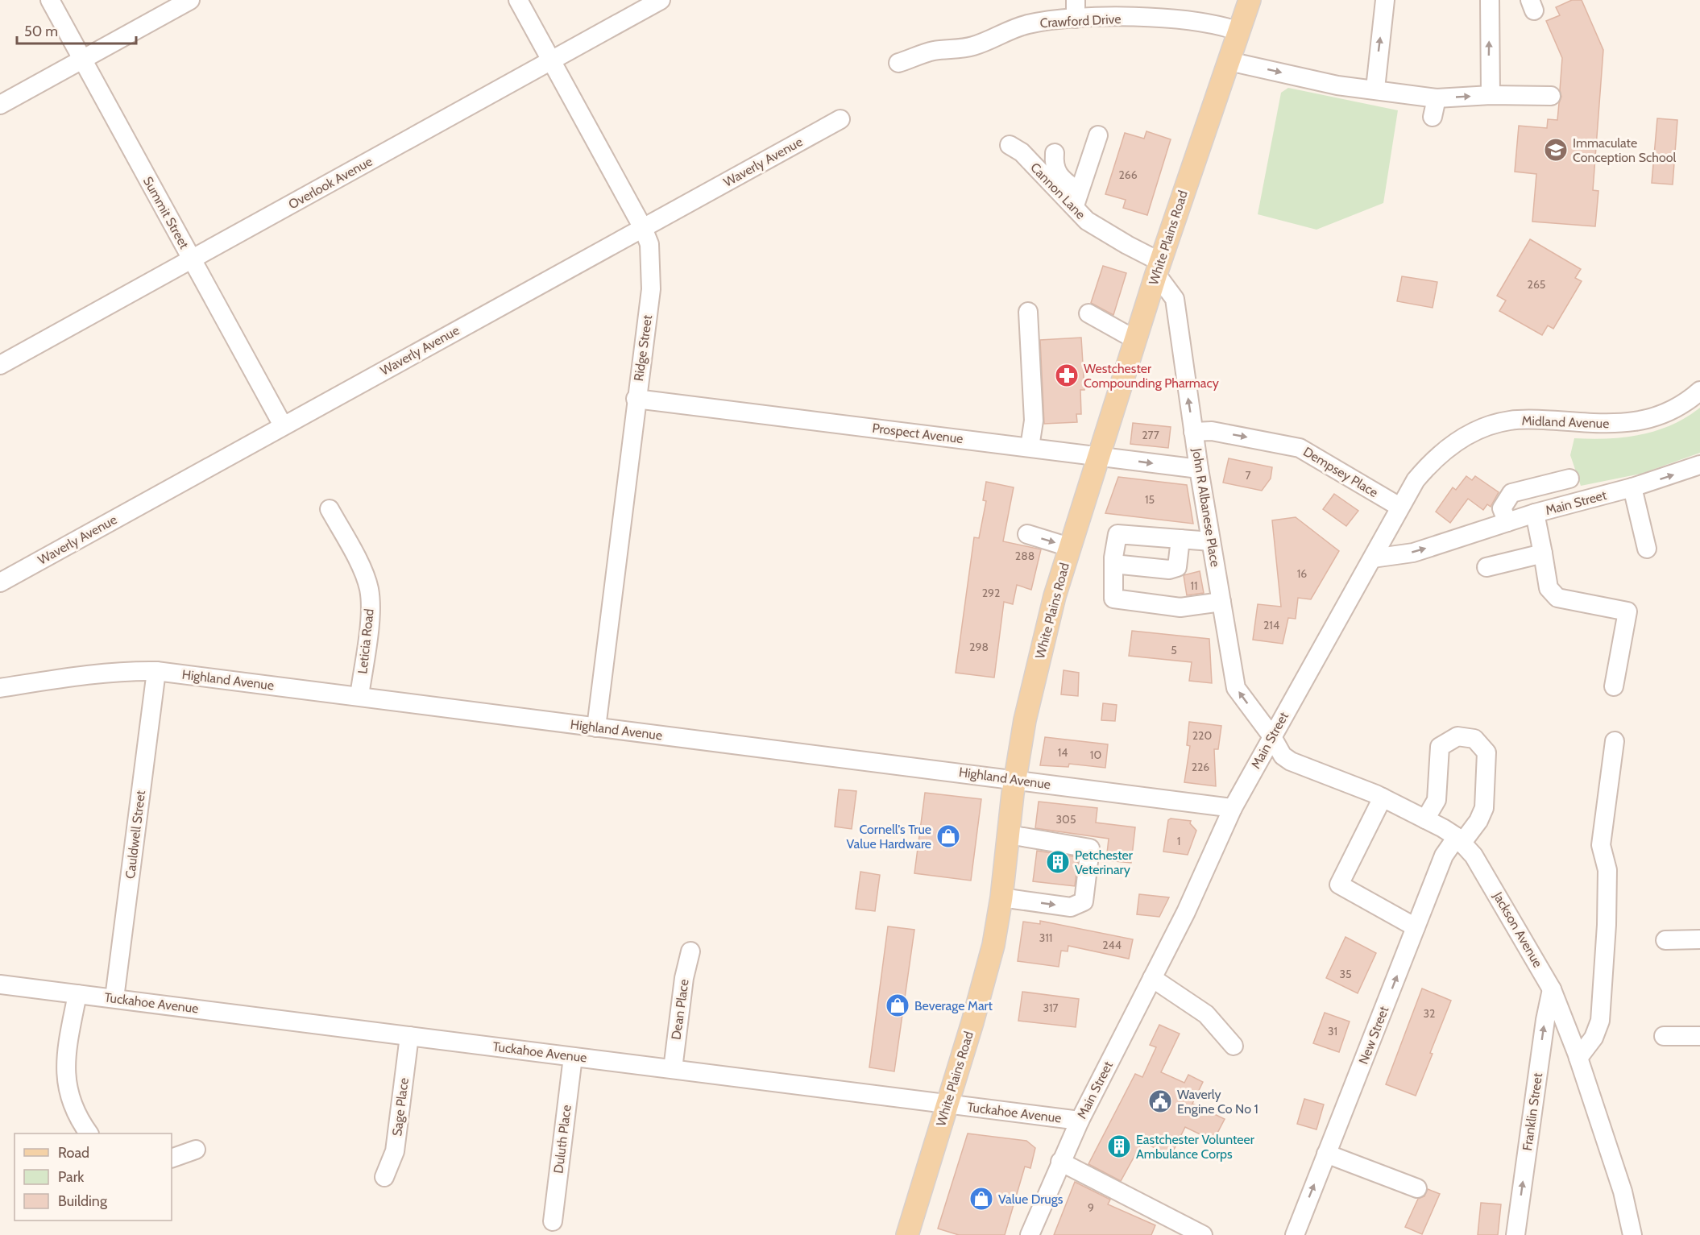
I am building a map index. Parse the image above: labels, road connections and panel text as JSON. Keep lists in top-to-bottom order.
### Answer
{
  "streets": {
    "main road": ["White Plains Road"],
    "street": [
      "Crawford Drive",
      "Waverly Avenue",
      "Overlook Avenue",
      "Cannon Lane",
      "Summit Street",
      "Ridge Street",
      "Midland Avenue",
      "Prospect Avenue",
      "Dempsey Place",
      "Main Street",
      "John R Albanese Place",
      "Leticia Road",
      "Highland Avenue",
      "Cauldwell Street",
      "Jackson Avenue",
      "Tuckahoe Avenue",
      "Dean Place",
      "New Street",
      "Sage Place",
      "Franklin Street",
      "Duluth Place"
    ]
  },
  "crossings": [
    ["Crawford Drive", "White Plains Road"],
    ["Waverly Avenue", "Summit Street"],
    ["Waverly Avenue", "Ridge Street"],
    ["Overlook Avenue", "Summit Street"],
    ["Overlook Avenue", "Ridge Street"],
    ["Cannon Lane", "White Plains Road"],
    ["Cannon Lane", "John R Albanese Place"],
    ["White Plains Road", "Prospect Avenue"],
    ["White Plains Road", "John R Albanese Place"],
    ["White Plains Road", "Highland Avenue"],
    ["White Plains Road", "Tuckahoe Avenue"],
    ["Ridge Street", "Prospect Avenue"],
    ["Ridge Street", "Highland Avenue"],
    ["Midland Avenue", "Dempsey Place"],
    ["Midland Avenue", "Main Street"],
    ["Prospect Avenue", "John R Albanese Place"],
    ["Dempsey Place", "John R Albanese Place"],
    ["Main Street", "John R Albanese Place"],
    ["Main Street", "Highland Avenue"],
    ["Main Street", "Jackson Avenue"],
    ["Main Street", "Tuckahoe Avenue"],
    ["John R Albanese Place", "Jackson Avenue"],
    ["Leticia Road", "Highland Avenue"],
    ["Highland Avenue", "Cauldwell Street"],
    ["Cauldwell Street", "Tuckahoe Avenue"],
    ["Jackson Avenue", "New Street"],
    ["Jackson Avenue", "Franklin Street"],
    ["Tuckahoe Avenue", "Dean Place"],
    ["Tuckahoe Avenue", "Sage Place"],
    ["Tuckahoe Avenue", "Duluth Place"]
  ],
  "one_way": ["Dempsey Place", "New Street", "Franklin Street"],
  "places": {
    "school or university": ["Immaculate Conception School"],
    "pharmacy": ["Westchester Compounding Pharmacy"],
    "shop": ["Cornell's True Value Hardware", "Beverage Mart", "Value Drugs"],
    "building": ["Petchester Veterinary", "Eastchester Volunteer Ambulance Corps"],
    "public building": ["Waverly Engine Co No 1"]
  },
  "house_numbers": [
    "266",
    "265",
    "277",
    "7",
    "15",
    "288",
    "16",
    "11",
    "292",
    "214",
    "298",
    "5",
    "220",
    "14",
    "10",
    "226",
    "305",
    "1",
    "311",
    "244",
    "35",
    "317",
    "32",
    "31",
    "9"
  ],
  "legend": ["Road", "Park", "Building"],
  "scale_bar": "50 m"
}
